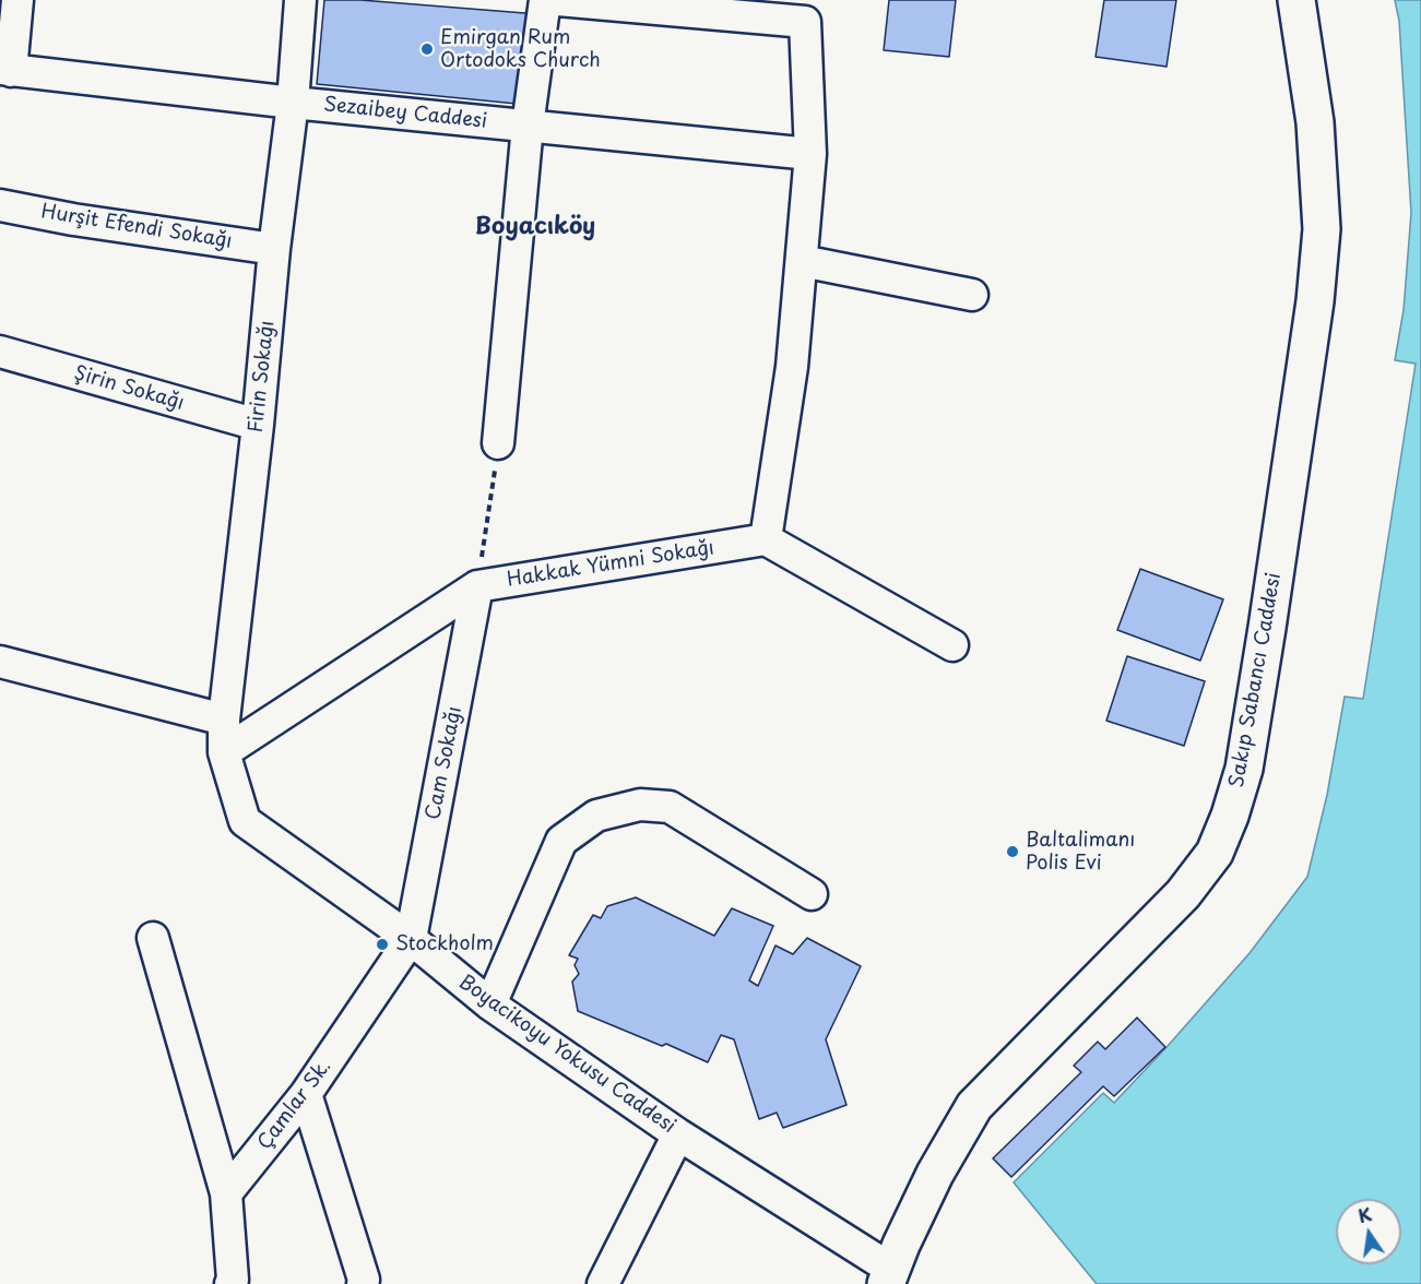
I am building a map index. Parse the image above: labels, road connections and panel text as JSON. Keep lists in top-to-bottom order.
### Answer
{
  "streets": {
    "main road": ["Sakıp Sabancı Caddesi"],
    "street": [
      "Sezaibey Caddesi",
      "Hurşit Efendi Sokağı",
      "Firin Sokağı",
      "Şirin Sokağı",
      "Hakkak Yümni Sokağı",
      "Cam Sokağı",
      "Boyacikoyu Yokusu Caddesi",
      "Çamlar Sk."
    ]
  },
  "crossings": [
    ["Sezaibey Caddesi", "Firin Sokağı"],
    ["Hurşit Efendi Sokağı", "Firin Sokağı"],
    ["Firin Sokağı", "Şirin Sokağı"],
    ["Firin Sokağı", "Hakkak Yümni Sokağı"],
    ["Firin Sokağı", "Boyacikoyu Yokusu Caddesi"],
    ["Hakkak Yümni Sokağı", "Cam Sokağı"],
    ["Hakkak Yümni Sokağı", "Boyacikoyu Yokusu Caddesi"],
    ["Sakıp Sabancı Caddesi", "Boyacikoyu Yokusu Caddesi"],
    ["Cam Sokağı", "Boyacikoyu Yokusu Caddesi"],
    ["Cam Sokağı", "Çamlar Sk."],
    ["Boyacikoyu Yokusu Caddesi", "Çamlar Sk."]
  ],
  "districts": ["Boyacıköy"],
  "places": ["Emirgan Rum Ortodoks Church", "Baltalimanı Polis Evi", "Stockholm"],
  "north": "top"
}
